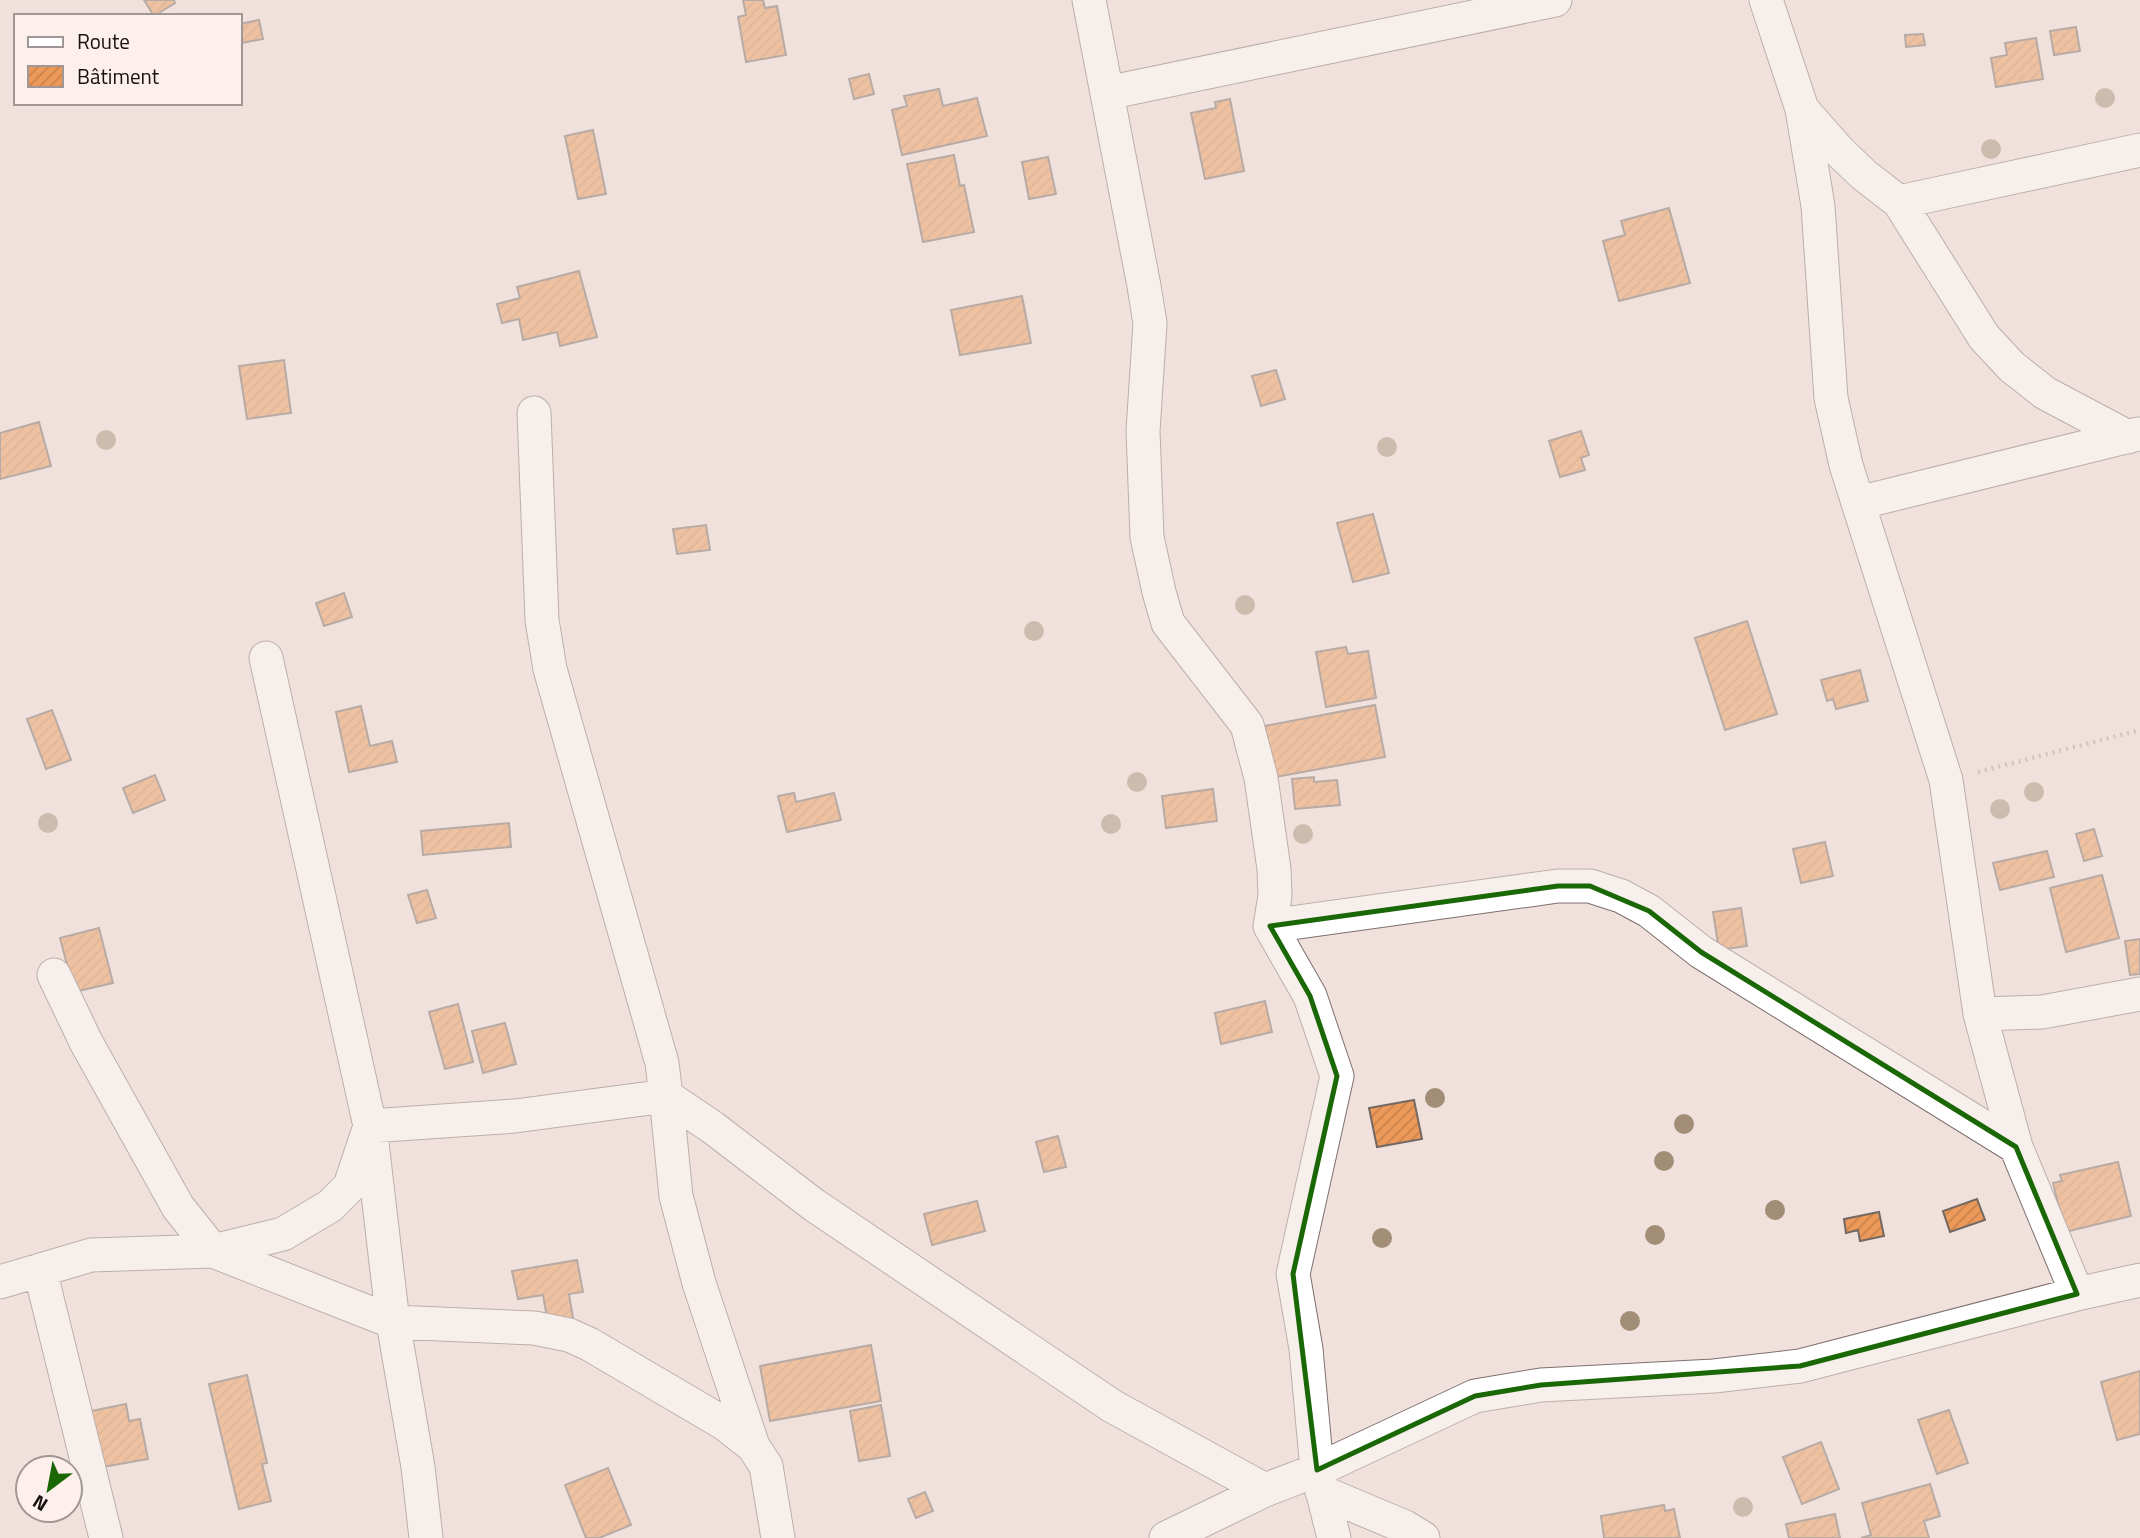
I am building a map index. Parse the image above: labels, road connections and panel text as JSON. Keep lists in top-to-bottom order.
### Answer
{
  "legend": ["Route", "Bâtiment"],
  "north": "bottom left"
}
